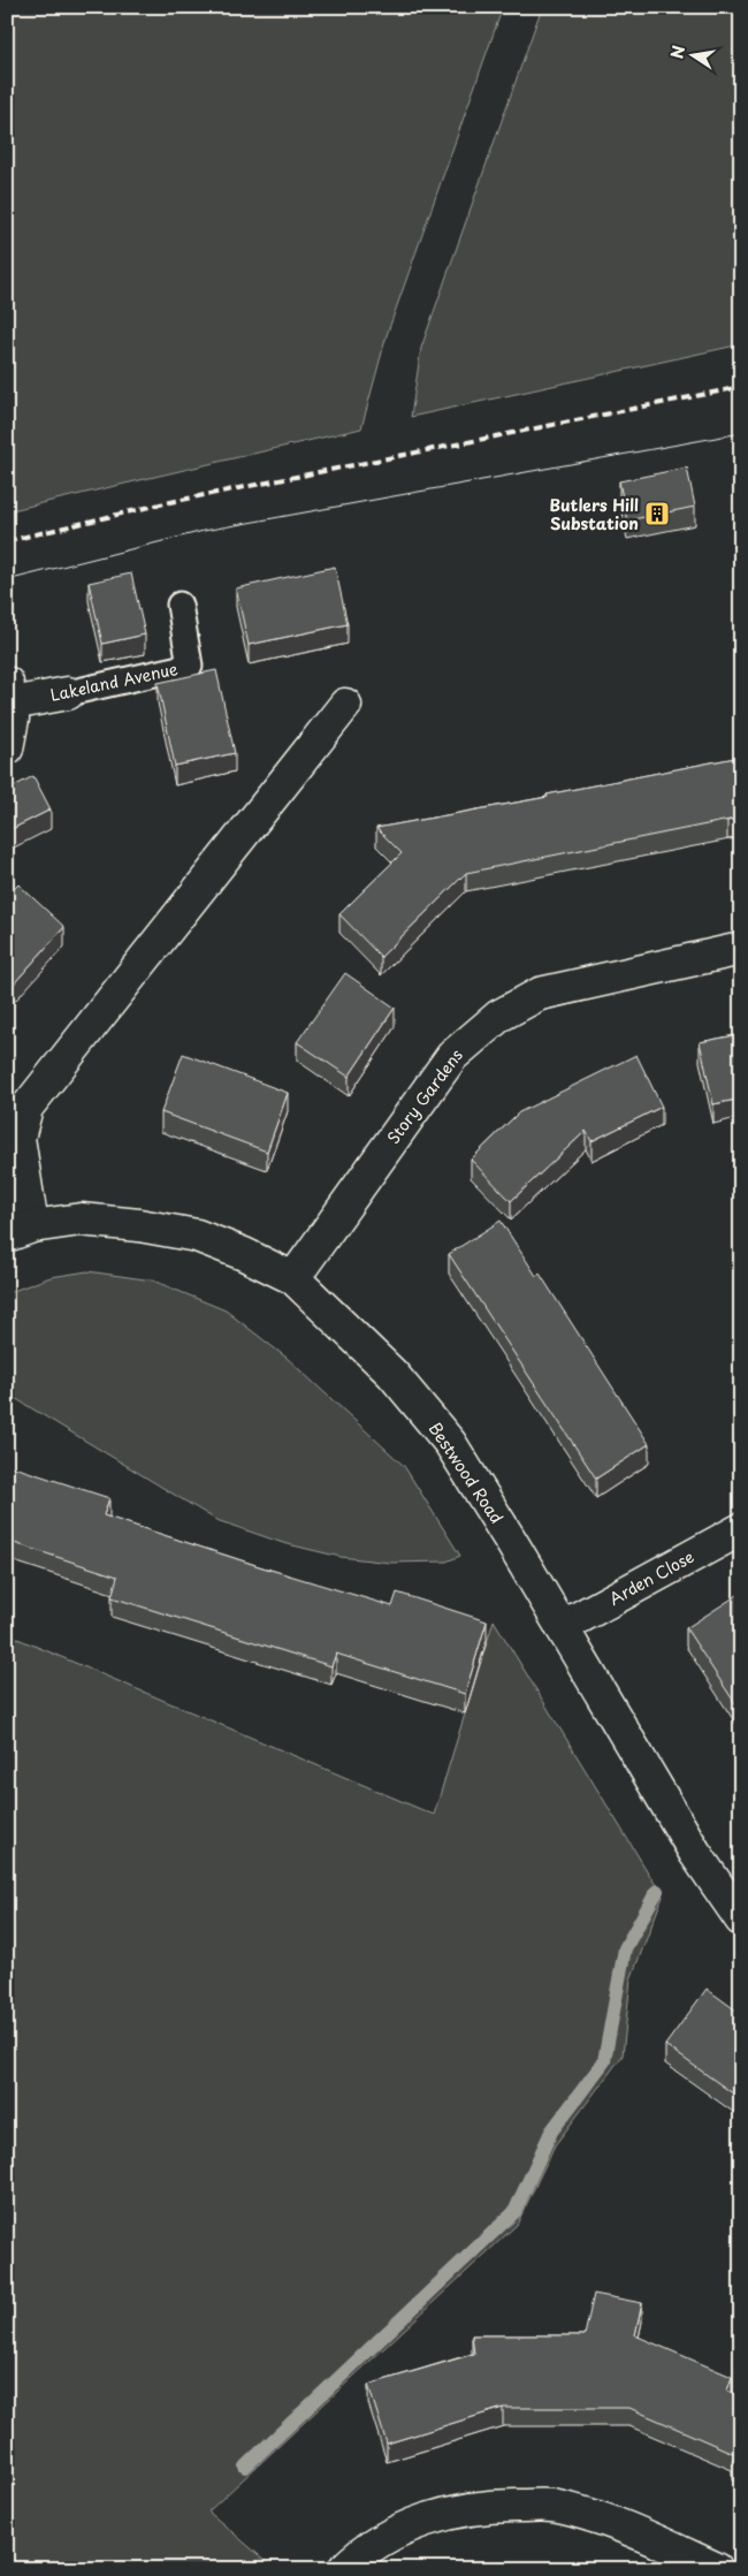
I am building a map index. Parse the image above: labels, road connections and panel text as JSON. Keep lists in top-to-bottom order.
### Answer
{
  "streets": {
    "street": [
      "Lakeland Avenue",
      "Story Gardens",
      "Bestwood Road",
      "Arden Close"
    ]
  },
  "crossings": [
    ["Story Gardens", "Bestwood Road"],
    ["Bestwood Road", "Arden Close"]
  ],
  "places": {
    "building": ["Butlers Hill Substation"]
  },
  "north": "left"
}
